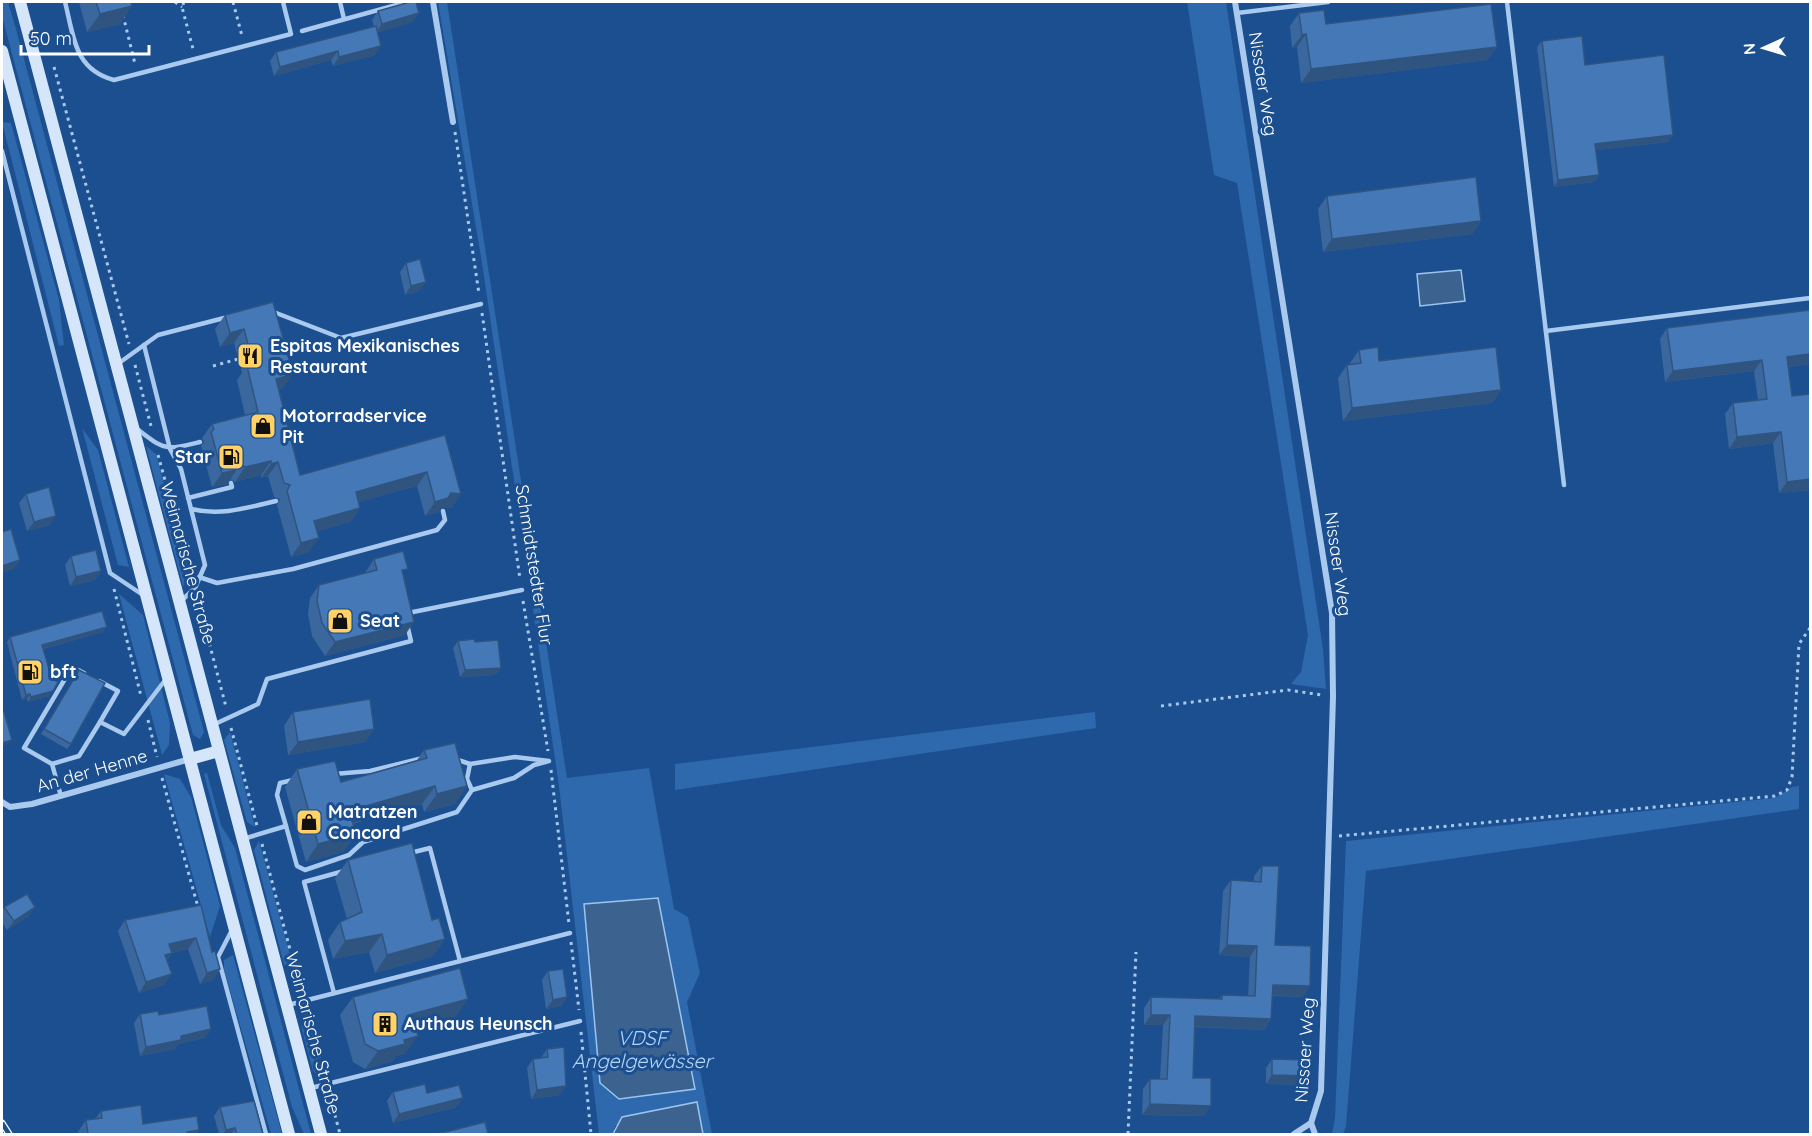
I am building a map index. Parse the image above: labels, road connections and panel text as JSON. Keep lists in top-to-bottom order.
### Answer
{
  "streets": {
    "main road": ["Weimarische Straße"],
    "street": ["Nissaer Weg", "An der Henne"],
    "path": ["Schmidtstedter Flur"]
  },
  "water": ["VDSF Angelgewässer"],
  "places": {
    "restaurant": ["Espitas Mexikanisches Restaurant"],
    "shop": ["Motorradservice Pit", "Seat", "Matratzen Concord"],
    "fuel station": ["Star", "bft"],
    "building": ["Authaus Heunsch"]
  },
  "scale_bar": "50 m",
  "north": "left"
}
